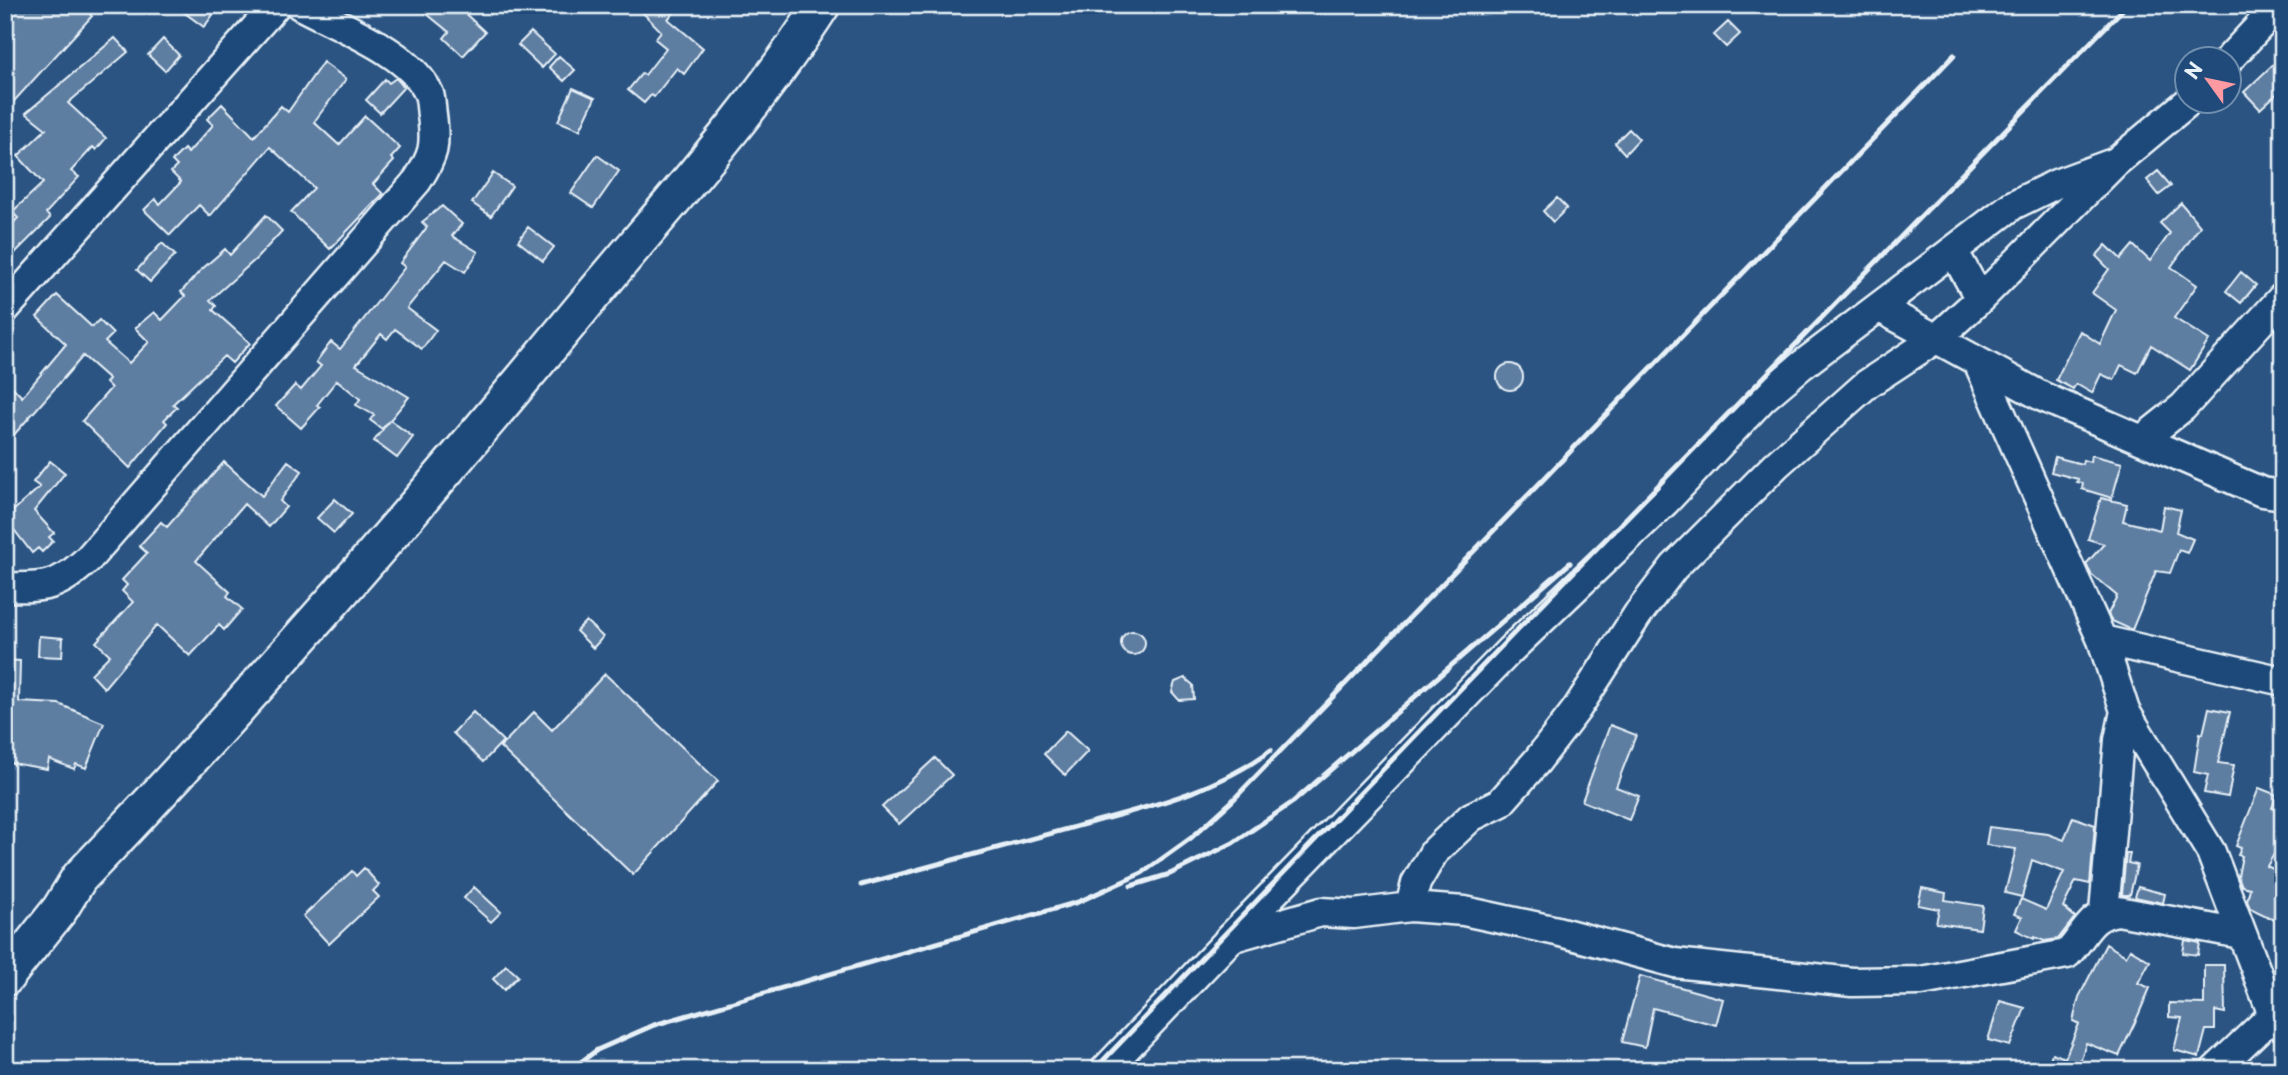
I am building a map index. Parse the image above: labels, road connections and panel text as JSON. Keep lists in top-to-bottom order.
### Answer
{
  "north": "top left"
}
